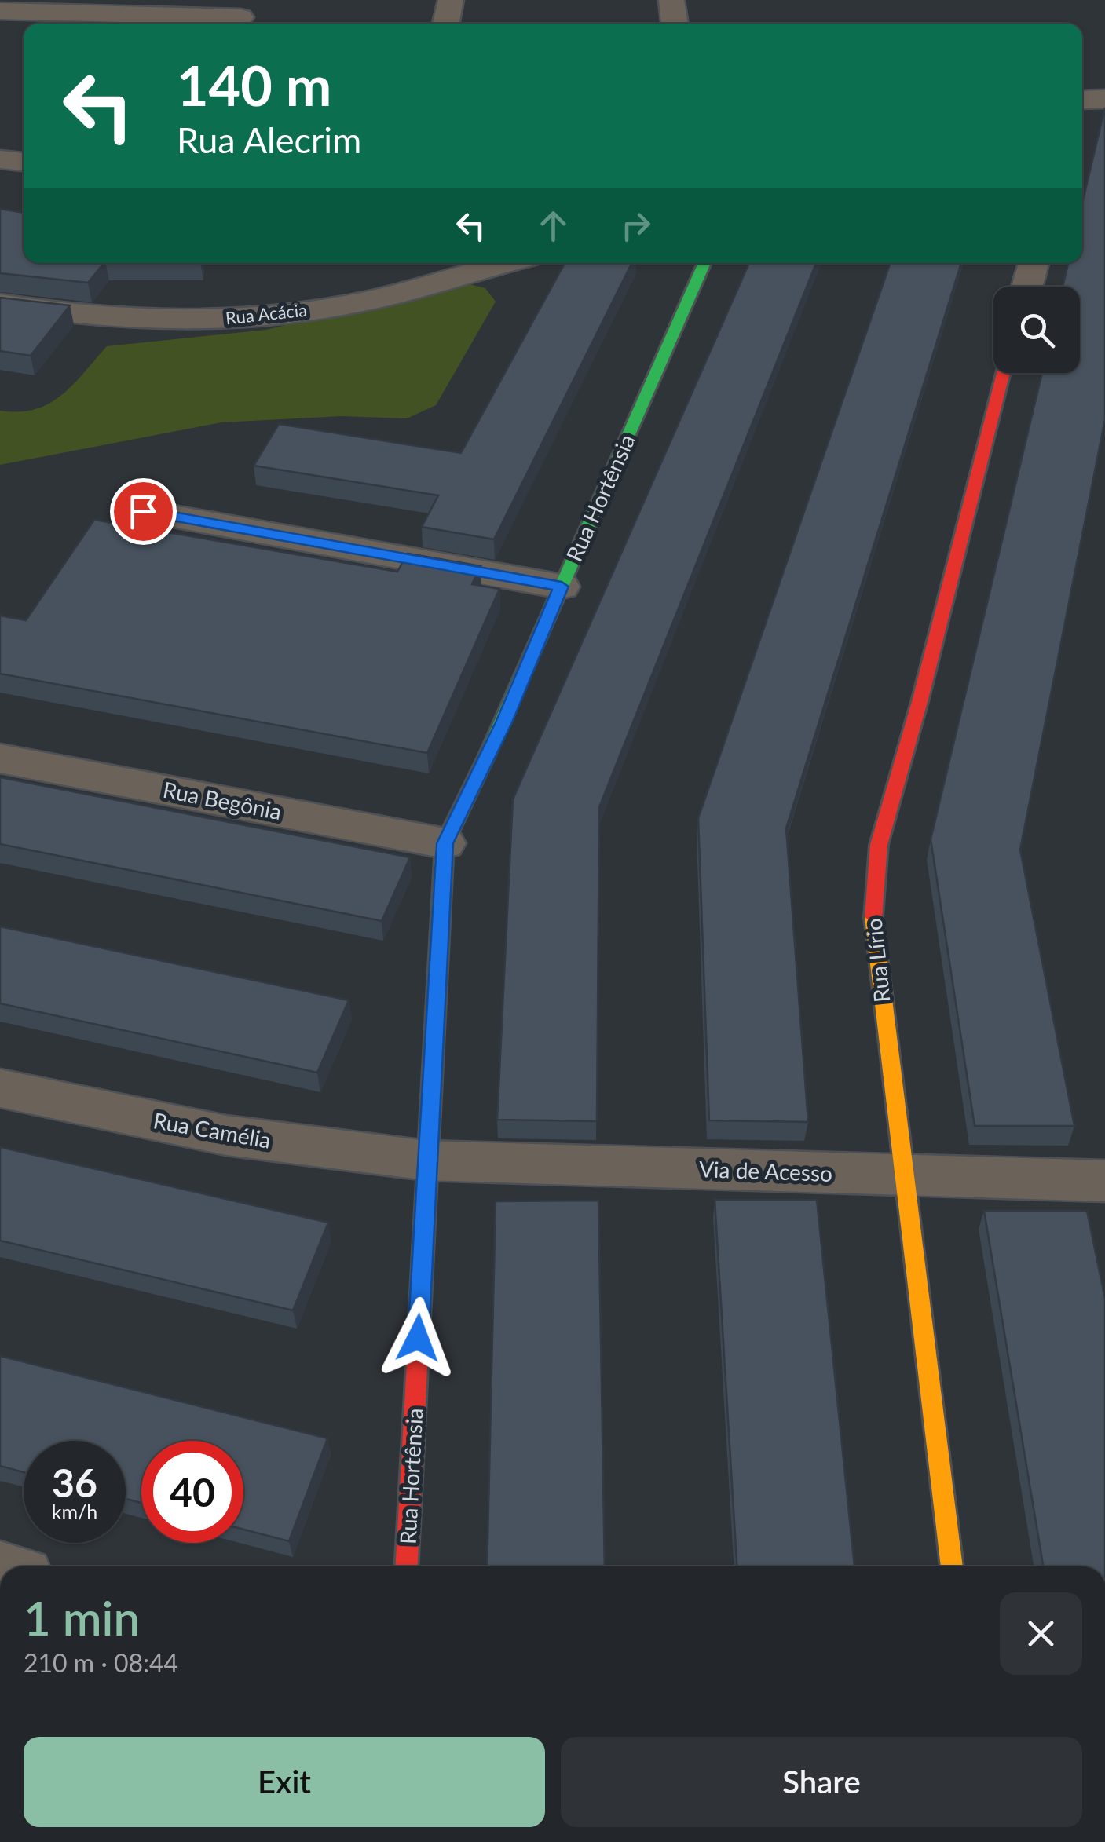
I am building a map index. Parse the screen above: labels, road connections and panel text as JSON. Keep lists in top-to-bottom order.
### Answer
{
  "streets": {
    "street": [
      "Rua Acácia",
      "Rua Hortênsia",
      "Rua Begônia",
      "Rua Lírio",
      "Rua Camélia",
      "Via de Acesso"
    ]
  },
  "crossings": [
    ["Rua Hortênsia", "Rua Begônia"],
    ["Rua Hortênsia", "Rua Camélia"],
    ["Rua Hortênsia", "Via de Acesso"],
    ["Rua Lírio", "Via de Acesso"],
    ["Rua Camélia", "Via de Acesso"]
  ],
  "page": {
    "turn": ["140 m", "Rua Alecrim"],
    "speed": "36 km/h",
    "limit": "40",
    "heading": ["1 min", "210 m · 08:44"],
    "buttons": ["Exit", "Share"]
  }
}
